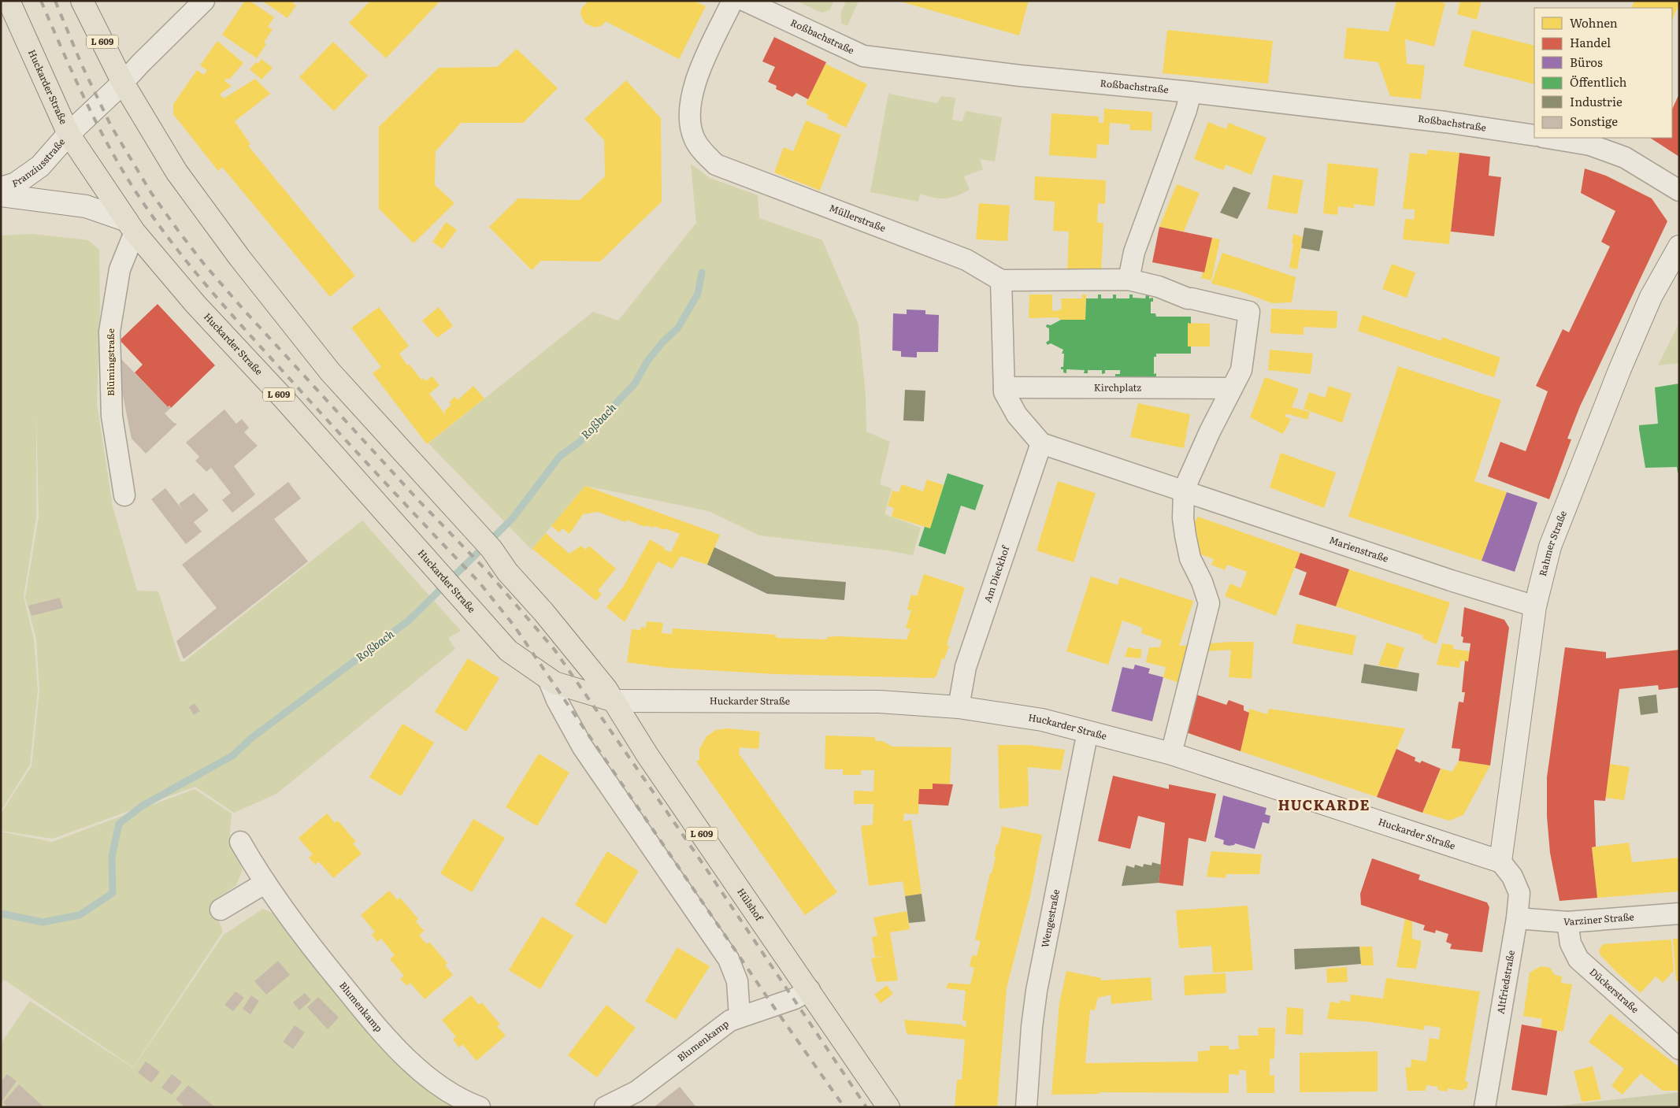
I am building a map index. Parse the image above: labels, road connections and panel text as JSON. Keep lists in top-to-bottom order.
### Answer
{
  "streets": {
    "main road": [
      "L 609",
      "Huckarder Straße",
      "Franziusstraße",
      "Rahmer Straße",
      "Hülshof"
    ],
    "street": [
      "Roßbachstraße",
      "Müllerstraße",
      "Blümingstraße",
      "Kirchplatz",
      "Marienstraße",
      "Am Dieckhof",
      "Wengestraße",
      "Varziner Straße",
      "Altfriedstraße",
      "Dückerstraße",
      "Blumenkamp"
    ]
  },
  "crossings": [
    ["L 609", "Huckarder Straße"],
    ["L 609", "Franziusstraße"],
    ["L 609", "Hülshof"],
    ["Huckarder Straße", "Franziusstraße"],
    ["Huckarder Straße", "Blümingstraße"],
    ["Huckarder Straße", "Rahmer Straße"],
    ["Huckarder Straße", "Am Dieckhof"],
    ["Huckarder Straße", "Hülshof"],
    ["Huckarder Straße", "Wengestraße"],
    ["Huckarder Straße", "Altfriedstraße"],
    ["Franziusstraße", "Blümingstraße"],
    ["Rahmer Straße", "Marienstraße"],
    ["Rahmer Straße", "Altfriedstraße"],
    ["Marienstraße", "Am Dieckhof"],
    ["Hülshof", "Blumenkamp"],
    ["Varziner Straße", "Altfriedstraße"],
    ["Varziner Straße", "Dückerstraße"]
  ],
  "districts": ["HUCKARDE"],
  "water": ["Roßbach"],
  "legend": [
    "Wohnen",
    "Handel",
    "Büros",
    "Öffentlich",
    "Industrie",
    "Sonstige"
  ]
}
